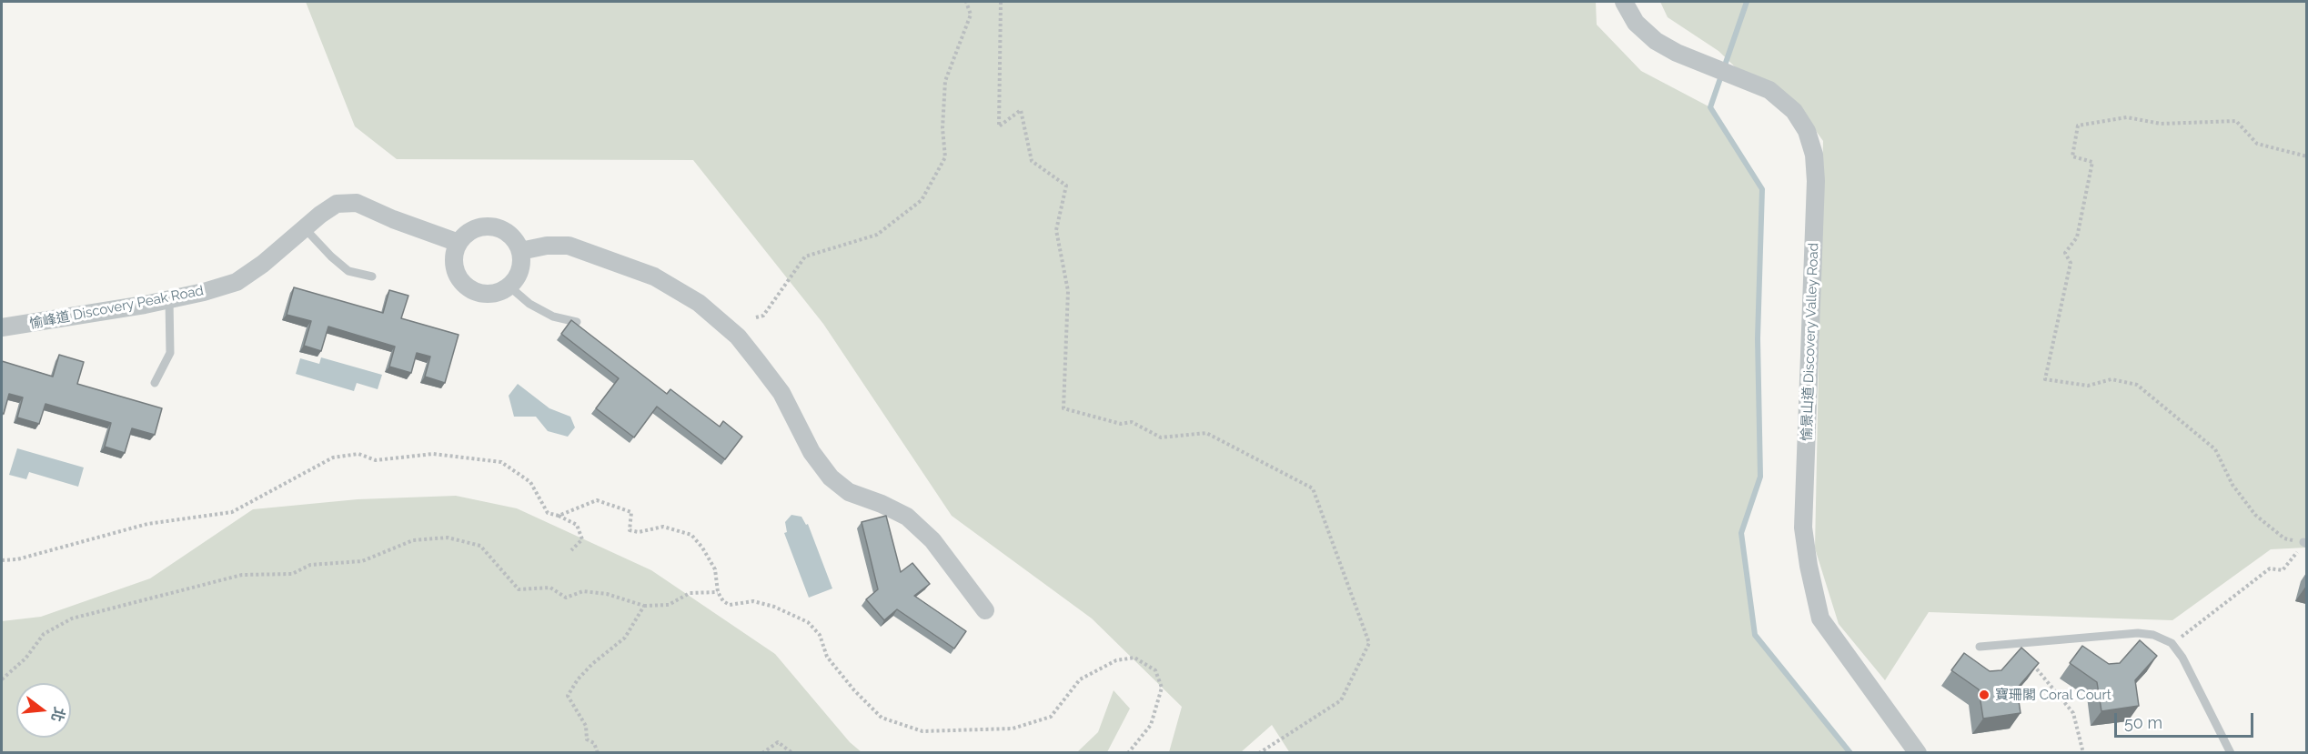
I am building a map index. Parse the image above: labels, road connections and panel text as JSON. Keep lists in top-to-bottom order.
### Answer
{
  "streets": {
    "street": ["愉峰道 Discovery Peak Road", "愉景山道 Discovery Valley Road"]
  },
  "places": ["寶珊閣 Coral Court"],
  "scale_bar": "50 m",
  "north": "right"
}
